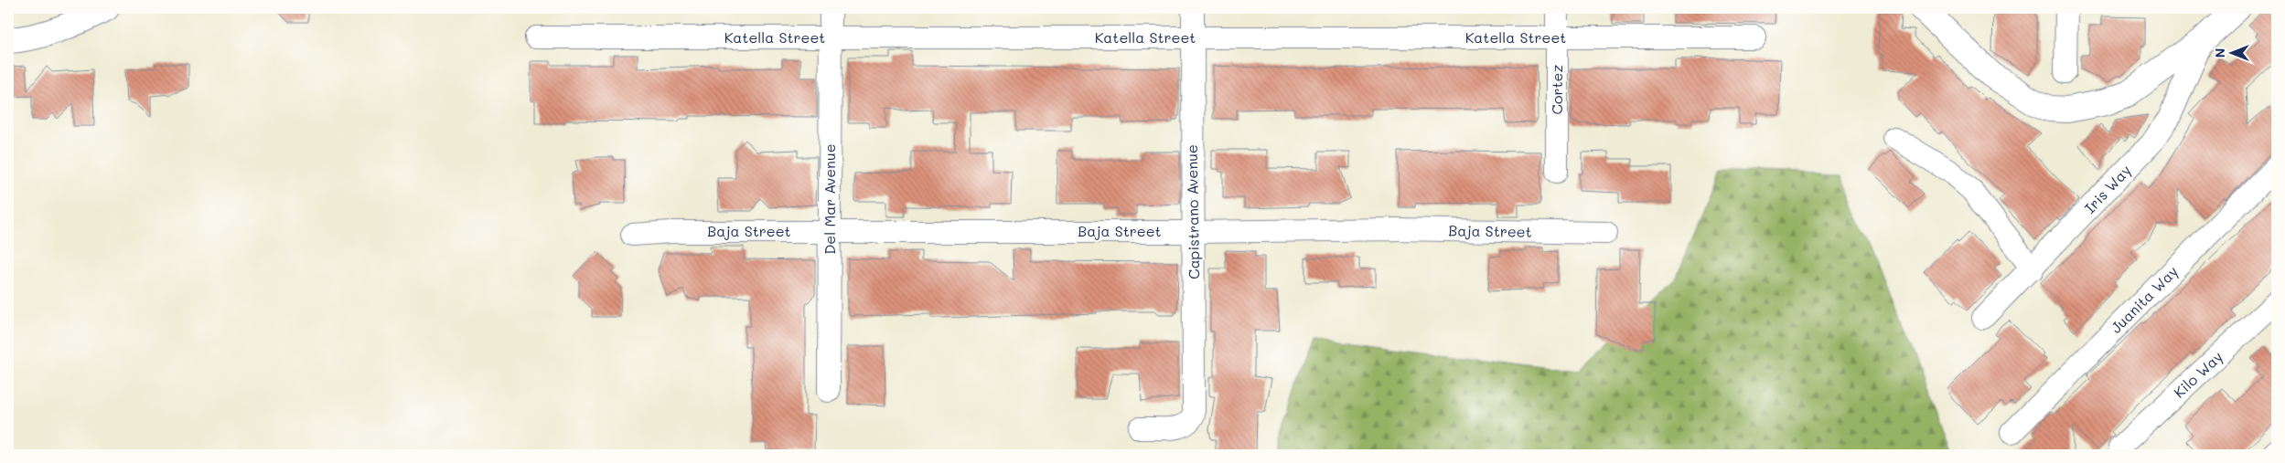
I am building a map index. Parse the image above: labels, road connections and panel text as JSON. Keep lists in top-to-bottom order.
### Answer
{
  "streets": {
    "street": [
      "Katella Street",
      "Cortez",
      "Iris Way",
      "Del Mar Avenue",
      "Capistrano Avenue",
      "Baja Street",
      "Juanita Way",
      "Kilo Way"
    ]
  },
  "crossings": [
    ["Katella Street", "Cortez"],
    ["Katella Street", "Del Mar Avenue"],
    ["Katella Street", "Capistrano Avenue"],
    ["Del Mar Avenue", "Baja Street"],
    ["Capistrano Avenue", "Baja Street"]
  ],
  "north": "left"
}
